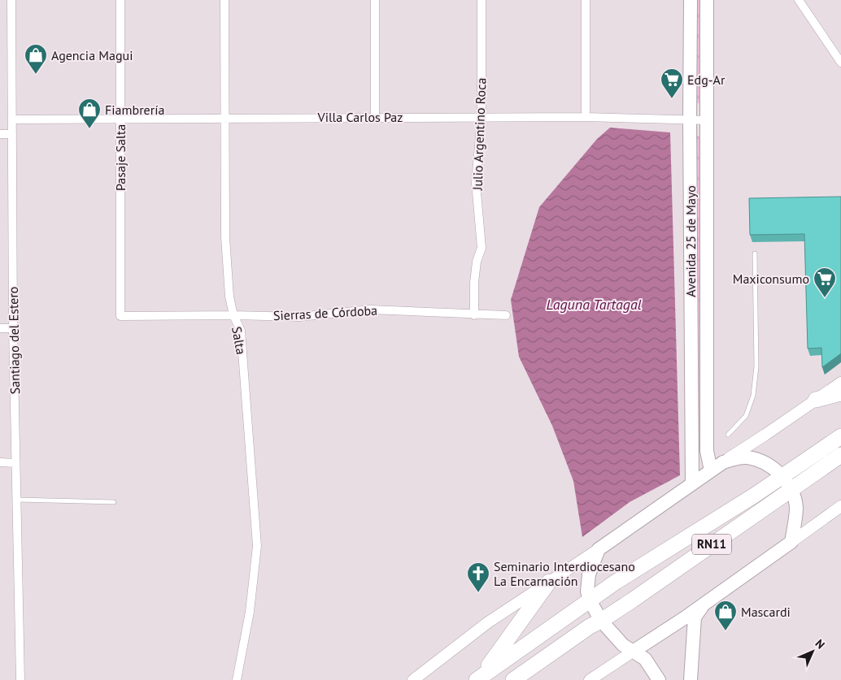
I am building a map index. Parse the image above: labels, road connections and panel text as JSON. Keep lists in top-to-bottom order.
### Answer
{
  "streets": {
    "highway": ["RN11"],
    "main road": ["Avenida 25 de Mayo"],
    "street": [
      "Villa Carlos Paz",
      "Julio Argentino Roca",
      "Pasaje Salta",
      "Sierras de Córdoba",
      "Santiago del Estero",
      "Salta"
    ]
  },
  "crossings": [
    ["Villa Carlos Paz", "Julio Argentino Roca"],
    ["Villa Carlos Paz", "Pasaje Salta"],
    ["Villa Carlos Paz", "Avenida 25 de Mayo"],
    ["Villa Carlos Paz", "Santiago del Estero"],
    ["Villa Carlos Paz", "Salta"],
    ["Julio Argentino Roca", "Sierras de Córdoba"],
    ["Pasaje Salta", "Sierras de Córdoba"],
    ["Sierras de Córdoba", "Salta"]
  ],
  "water": ["Laguna Tartagal"],
  "places": {
    "shop": ["Agencia Magui", "Fiambrería", "Mascardi"],
    "supermarket": ["Edg-Ar", "Maxiconsumo"],
    "church": ["Seminario Interdiocesano La Encarnación"]
  },
  "north": "top right"
}
